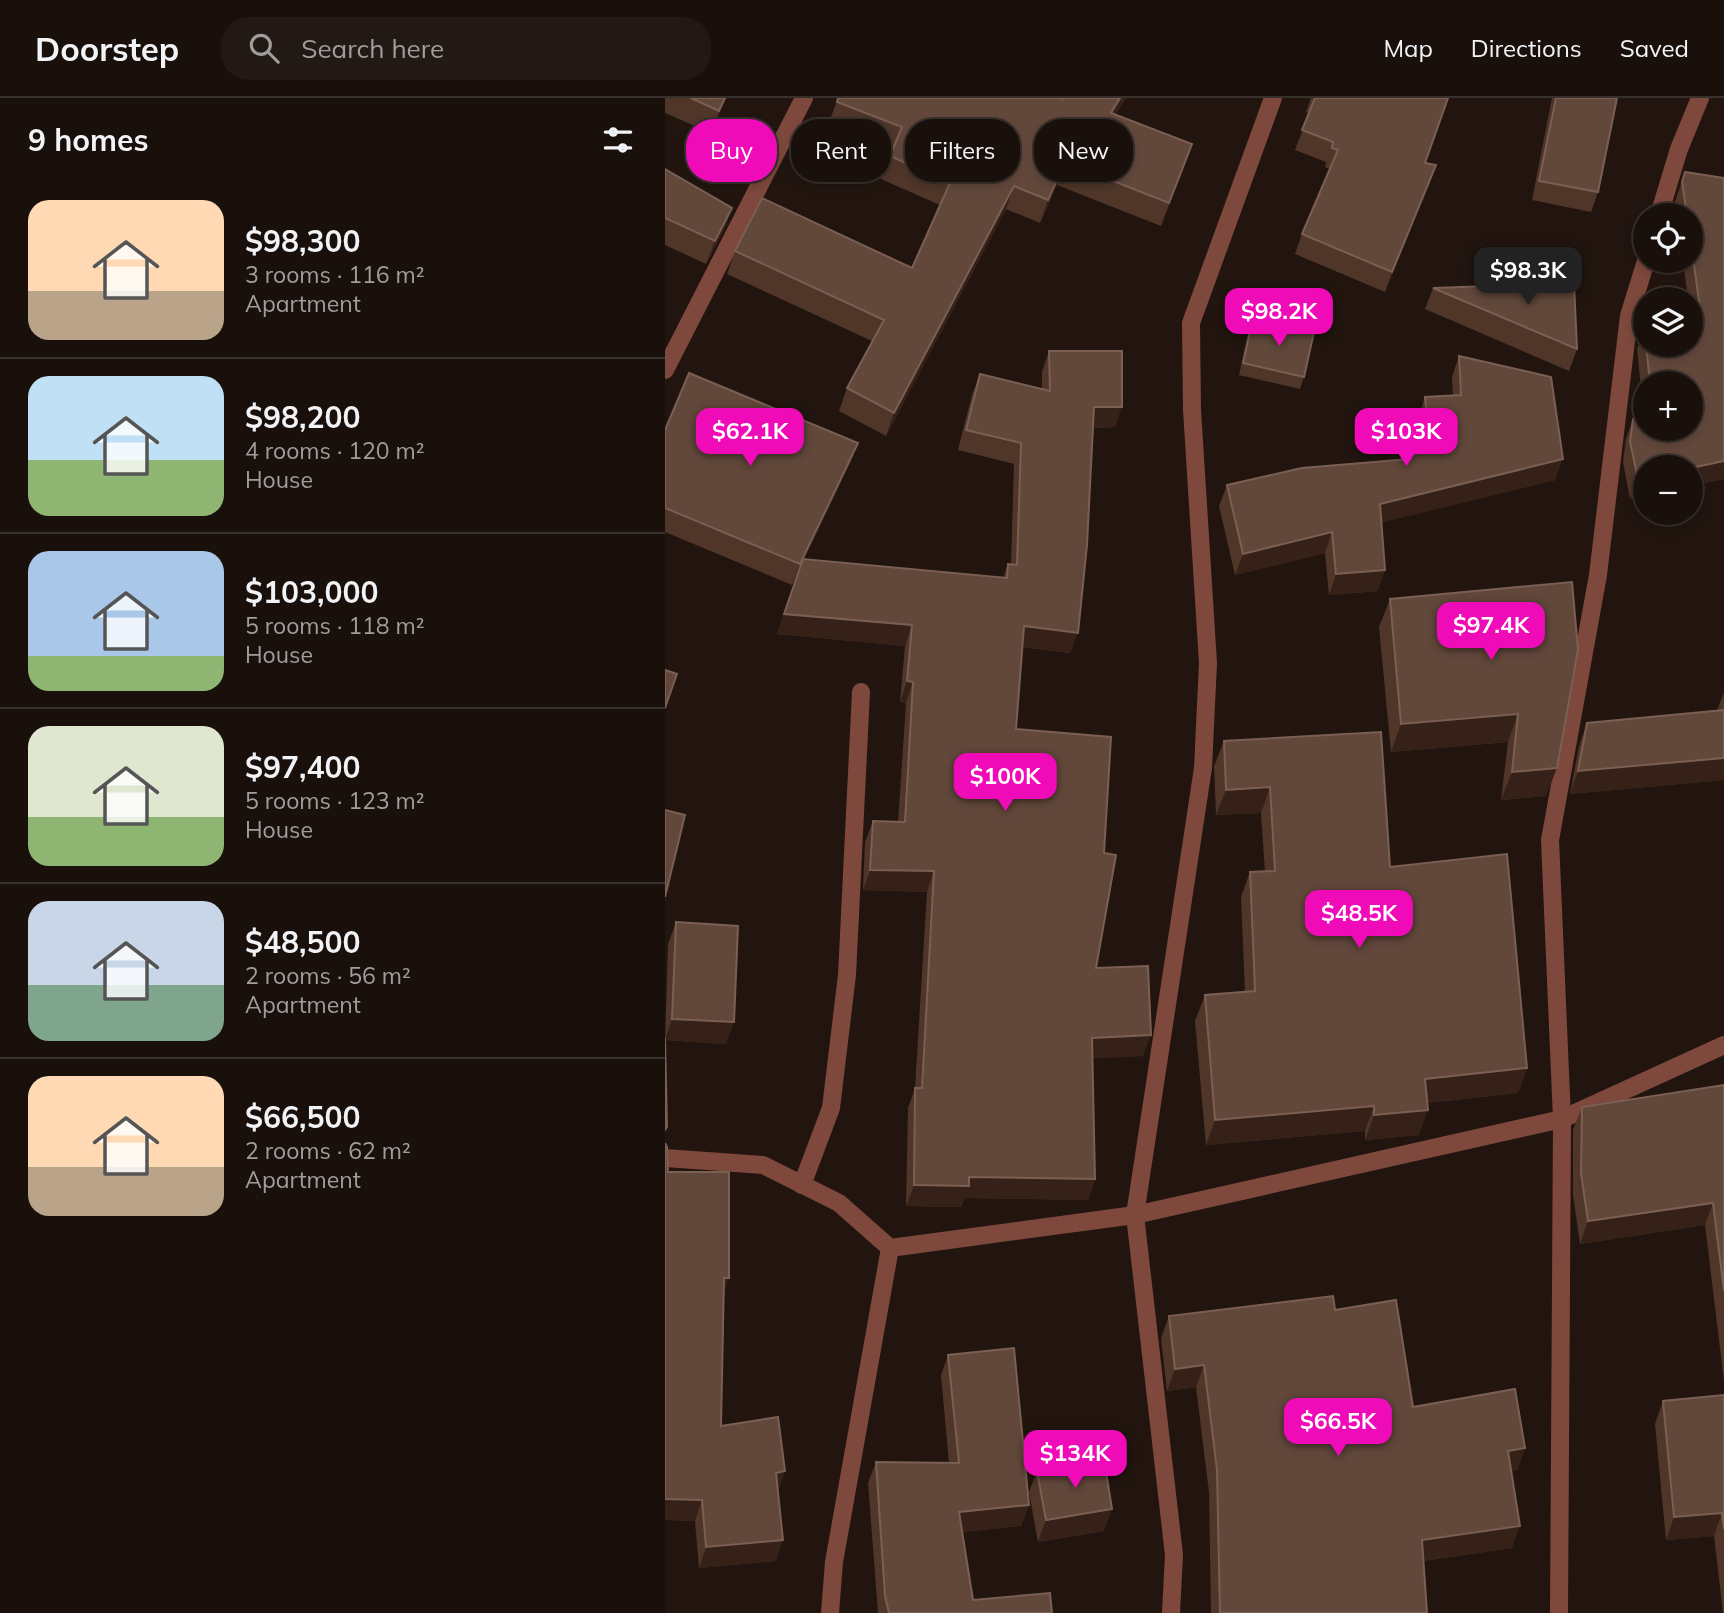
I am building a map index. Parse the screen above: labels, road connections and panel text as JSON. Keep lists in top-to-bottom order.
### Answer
{
  "page": {
    "header": "Doorstep",
    "search": "Search here",
    "nav": ["Map", "Directions", "Saved"],
    "heading": "9 homes",
    "chip": [
      "Buy",
      "Rent",
      "Filters",
      "New"
    ],
    "list": [
      {
        "name": "$98,300",
        "note": "3 rooms · 116 m² · Apartment"
      },
      {
        "name": "$98,200",
        "note": "4 rooms · 120 m² · House"
      },
      {
        "name": "$103,000",
        "note": "5 rooms · 118 m² · House"
      },
      {
        "name": "$97,400",
        "note": "5 rooms · 123 m² · House"
      },
      {
        "name": "$48,500",
        "note": "2 rooms · 56 m² · Apartment"
      },
      {
        "name": "$66,500",
        "note": "2 rooms · 62 m² · Apartment"
      }
    ],
    "map_buttons": ["+", "−"],
    "price": [
      "$98.3K",
      "$98.2K",
      "$62.1K",
      "$103K",
      "$97.4K",
      "$100K",
      "$48.5K",
      "$66.5K",
      "$134K"
    ]
  }
}
